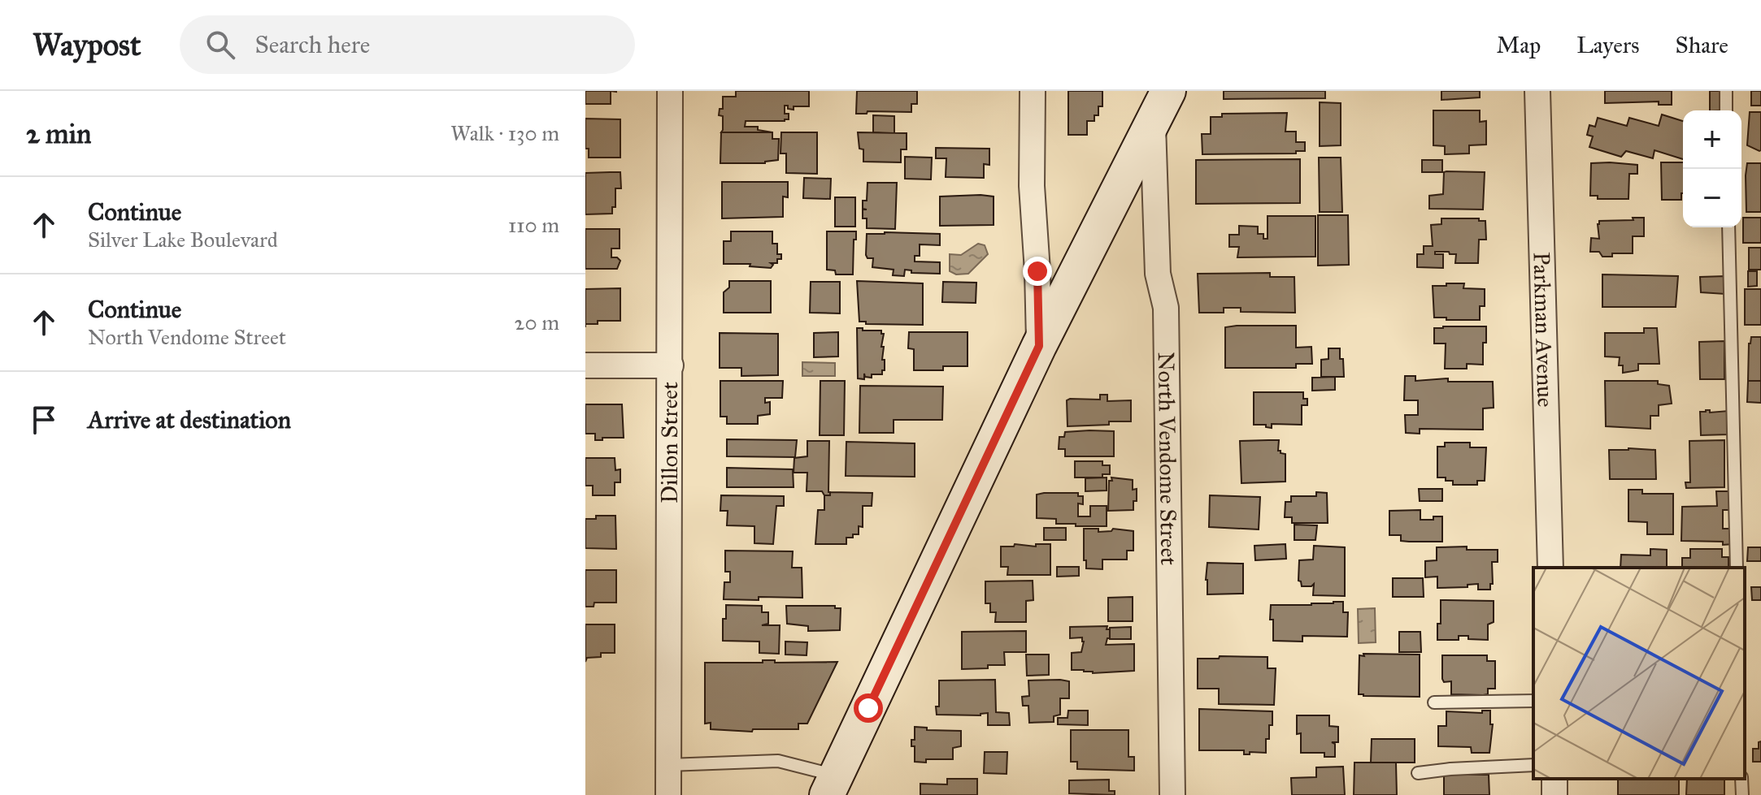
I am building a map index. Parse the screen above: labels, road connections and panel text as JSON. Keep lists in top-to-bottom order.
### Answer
{
  "streets": {
    "street": ["Parkman Avenue", "Dillon Street", "North Vendome Street"]
  },
  "page": {
    "header": "Waypost",
    "search": "Search here",
    "nav": ["Map", "Layers", "Share"],
    "heading": ["2 min", "Walk · 130 m"],
    "map_buttons": ["+", "−"],
    "list": [
      ["Continue", "Silver Lake Boulevard", "110 m"],
      ["Continue", "North Vendome Street", "20 m"],
      "Arrive at destination"
    ]
  }
}
